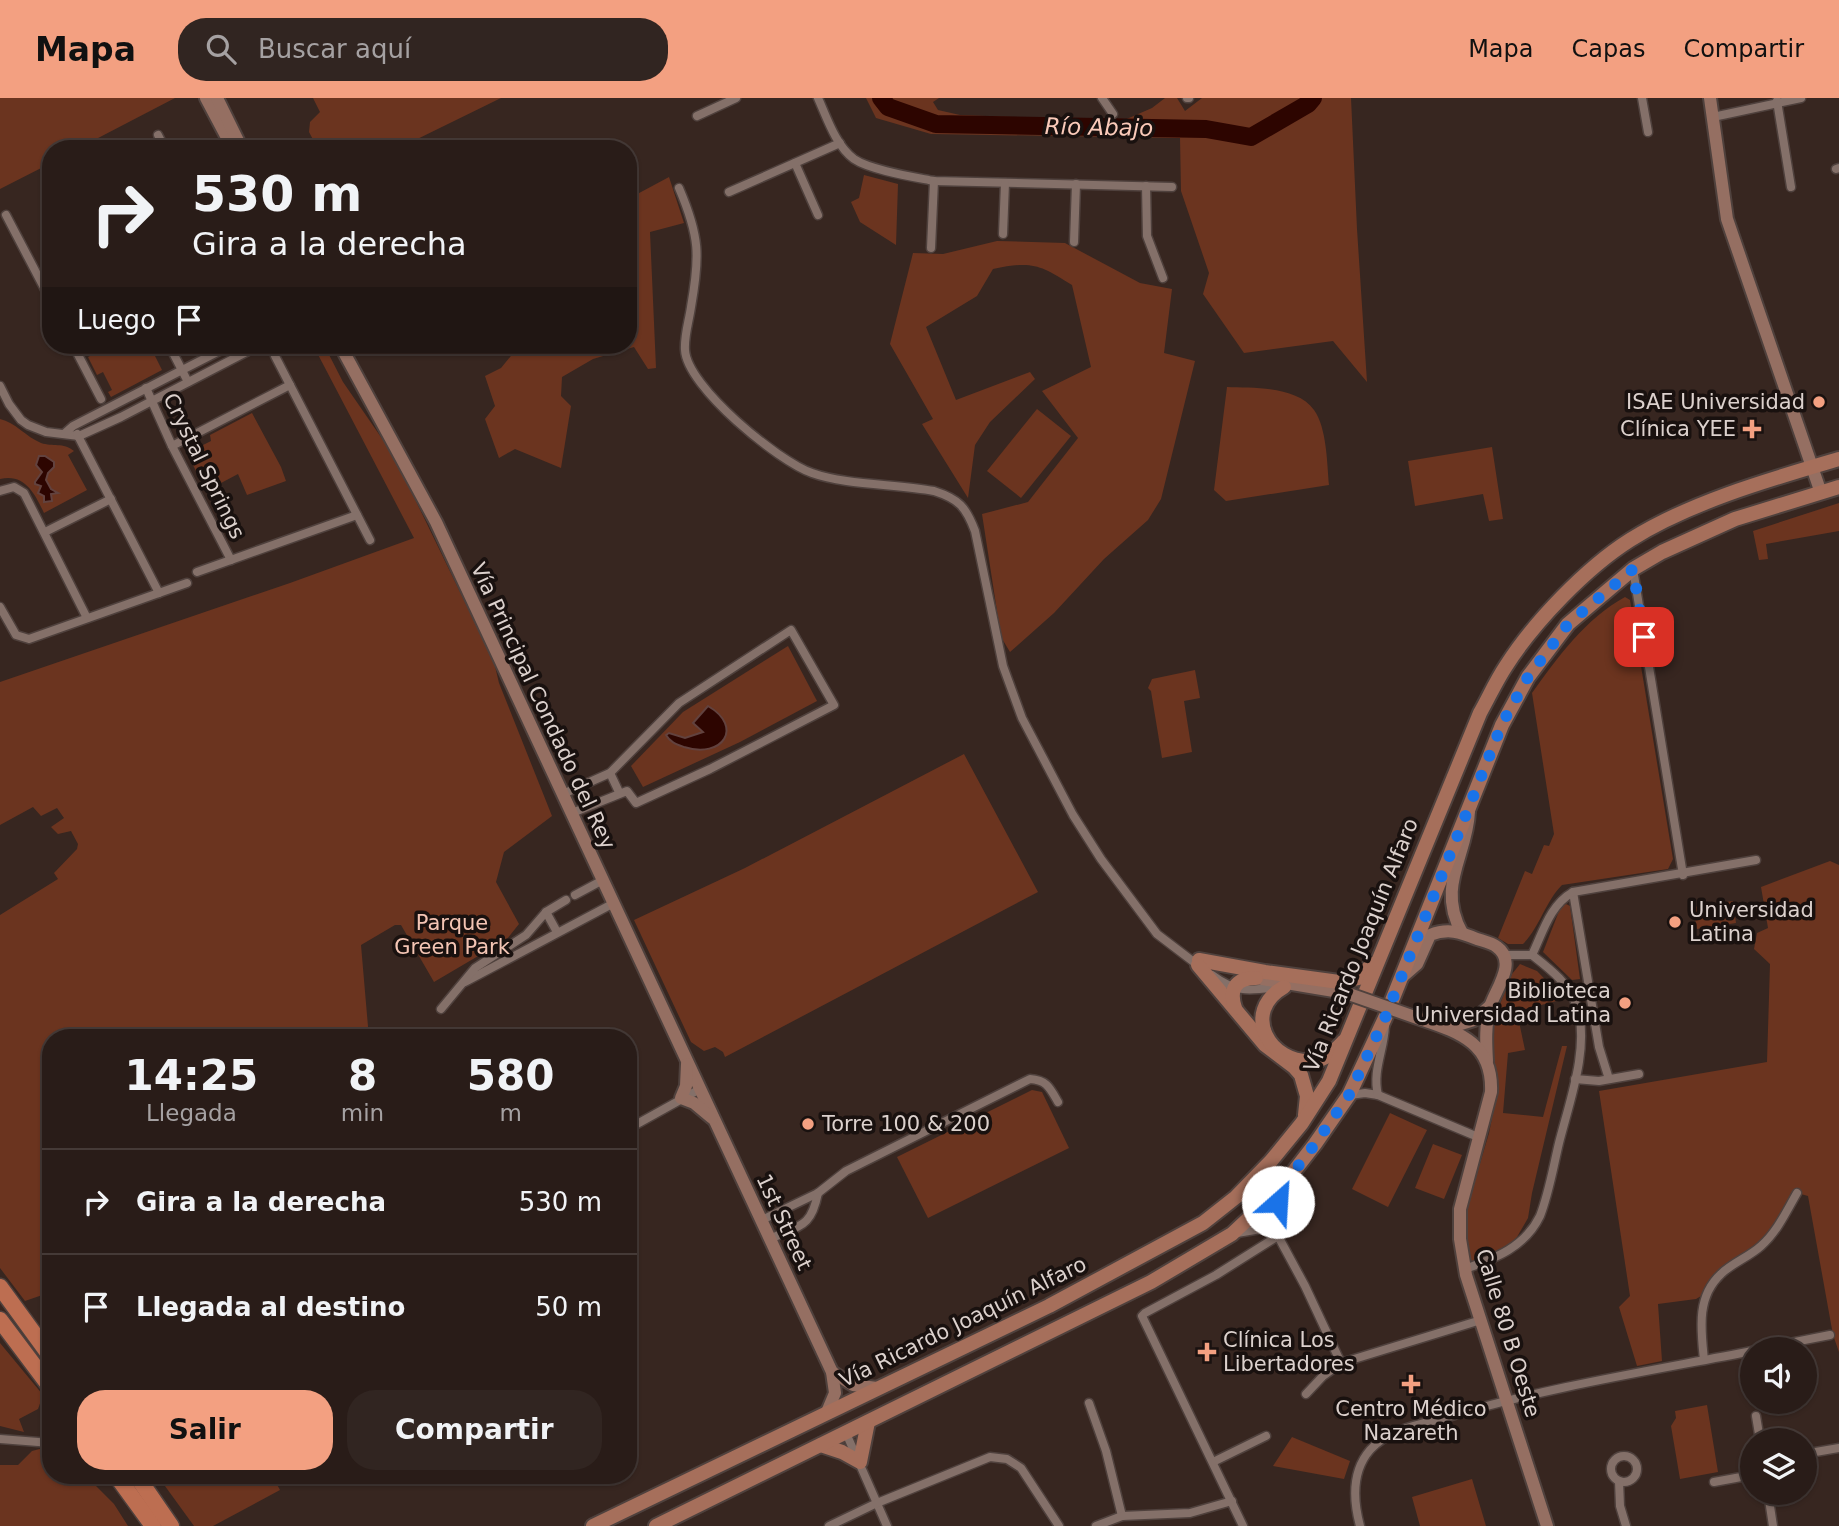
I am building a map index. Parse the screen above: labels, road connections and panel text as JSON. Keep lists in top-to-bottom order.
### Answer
{
  "streets": {
    "main road": ["Vía Ricardo Joaquín Alfaro"],
    "street": [
      "Crystal Springs",
      "Vía Principal Condado del Rey",
      "1st Street",
      "Calle 80 B Oeste"
    ]
  },
  "crossings": [
    ["Vía Principal Condado del Rey", "1st Street"],
    ["Vía Ricardo Joaquín Alfaro", "1st Street"]
  ],
  "water": ["Río Abajo"],
  "parks": ["Parque Green Park"],
  "places": {
    "other": [
      "ISAE Universidad",
      "Universidad Latina",
      "Biblioteca Universidad Latina",
      "Torre 100 & 200"
    ],
    "health": ["Clínica YEE", "Clínica Los Libertadores", "Centro Médico Nazareth"]
  },
  "page": {
    "header": "Mapa",
    "search": "Buscar aquí",
    "nav": ["Mapa", "Capas", "Compartir"],
    "turn": ["530 m", "Gira a la derecha"],
    "then": "Luego",
    "eta": [
      "14:25",
      "Llegada",
      "8",
      "min",
      "580",
      "m"
    ],
    "list": [
      {
        "name": "Gira a la derecha",
        "value": "530 m"
      },
      {
        "name": "Llegada al destino",
        "value": "50 m"
      }
    ],
    "buttons": ["Salir", "Compartir"]
  }
}
